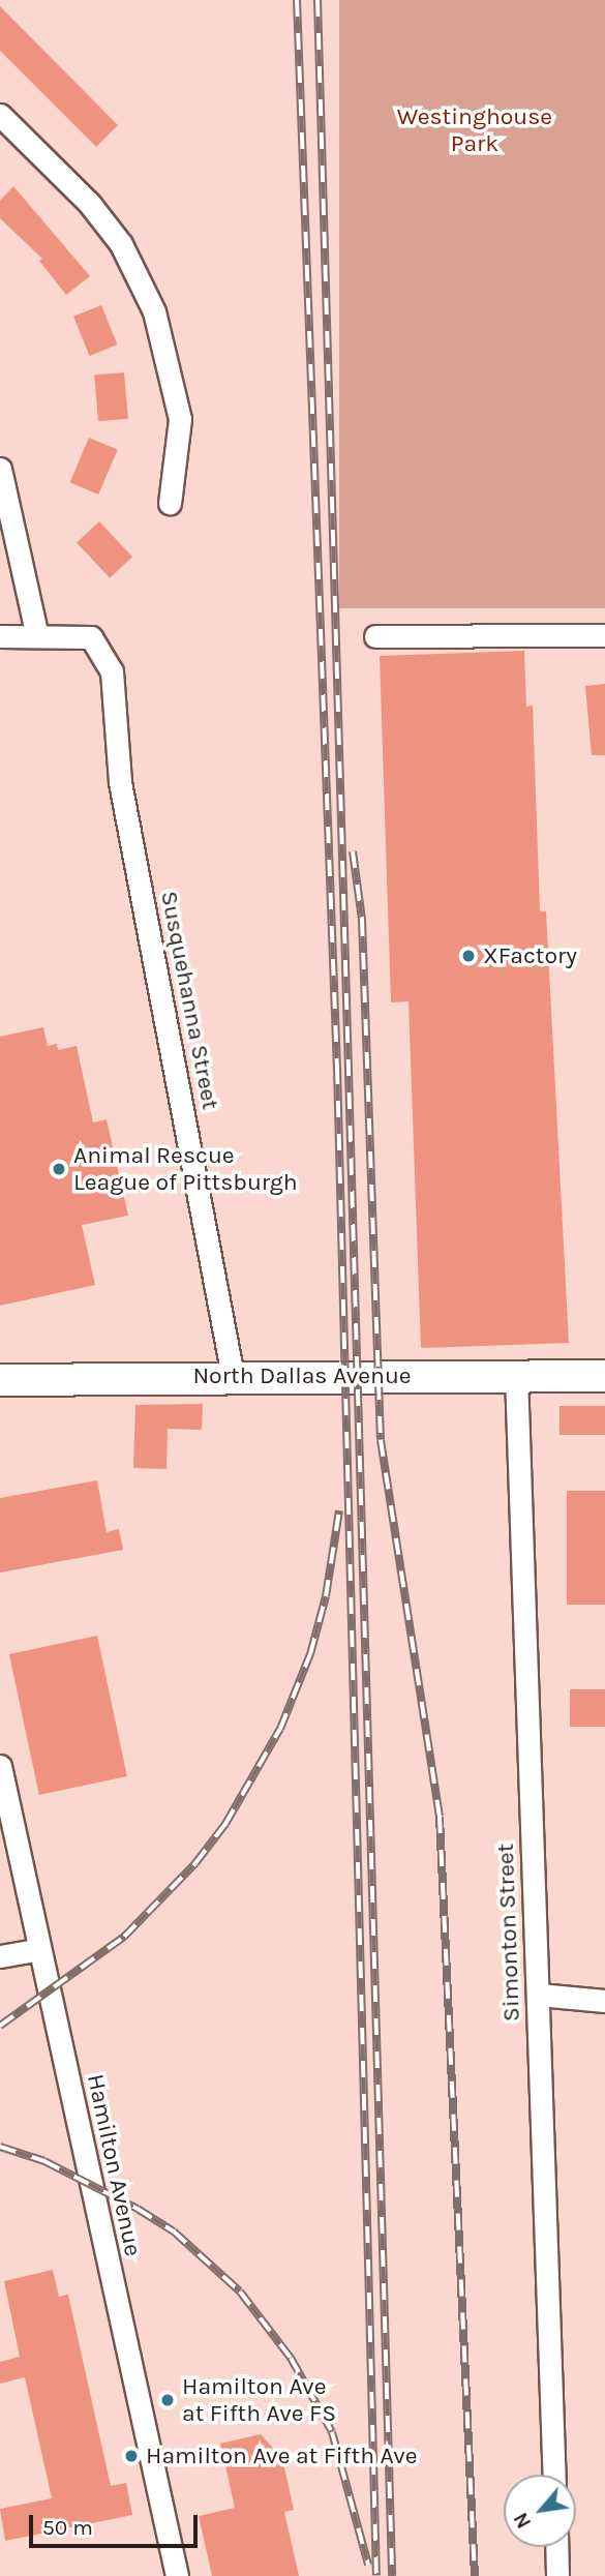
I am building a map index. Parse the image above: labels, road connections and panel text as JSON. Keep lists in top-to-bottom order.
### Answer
{
  "streets": {
    "main road": ["North Dallas Avenue"],
    "street": ["Susquehanna Street", "Simonton Street", "Hamilton Avenue"]
  },
  "crossings": [
    ["Susquehanna Street", "North Dallas Avenue"],
    ["North Dallas Avenue", "Simonton Street"]
  ],
  "parks": ["Westinghouse Park"],
  "places": [
    "XFactory",
    "Animal Rescue League of Pittsburgh",
    "Hamilton Ave at Fifth Ave FS",
    "Hamilton Ave at Fifth Ave"
  ],
  "scale_bar": "50 m",
  "north": "bottom left"
}
